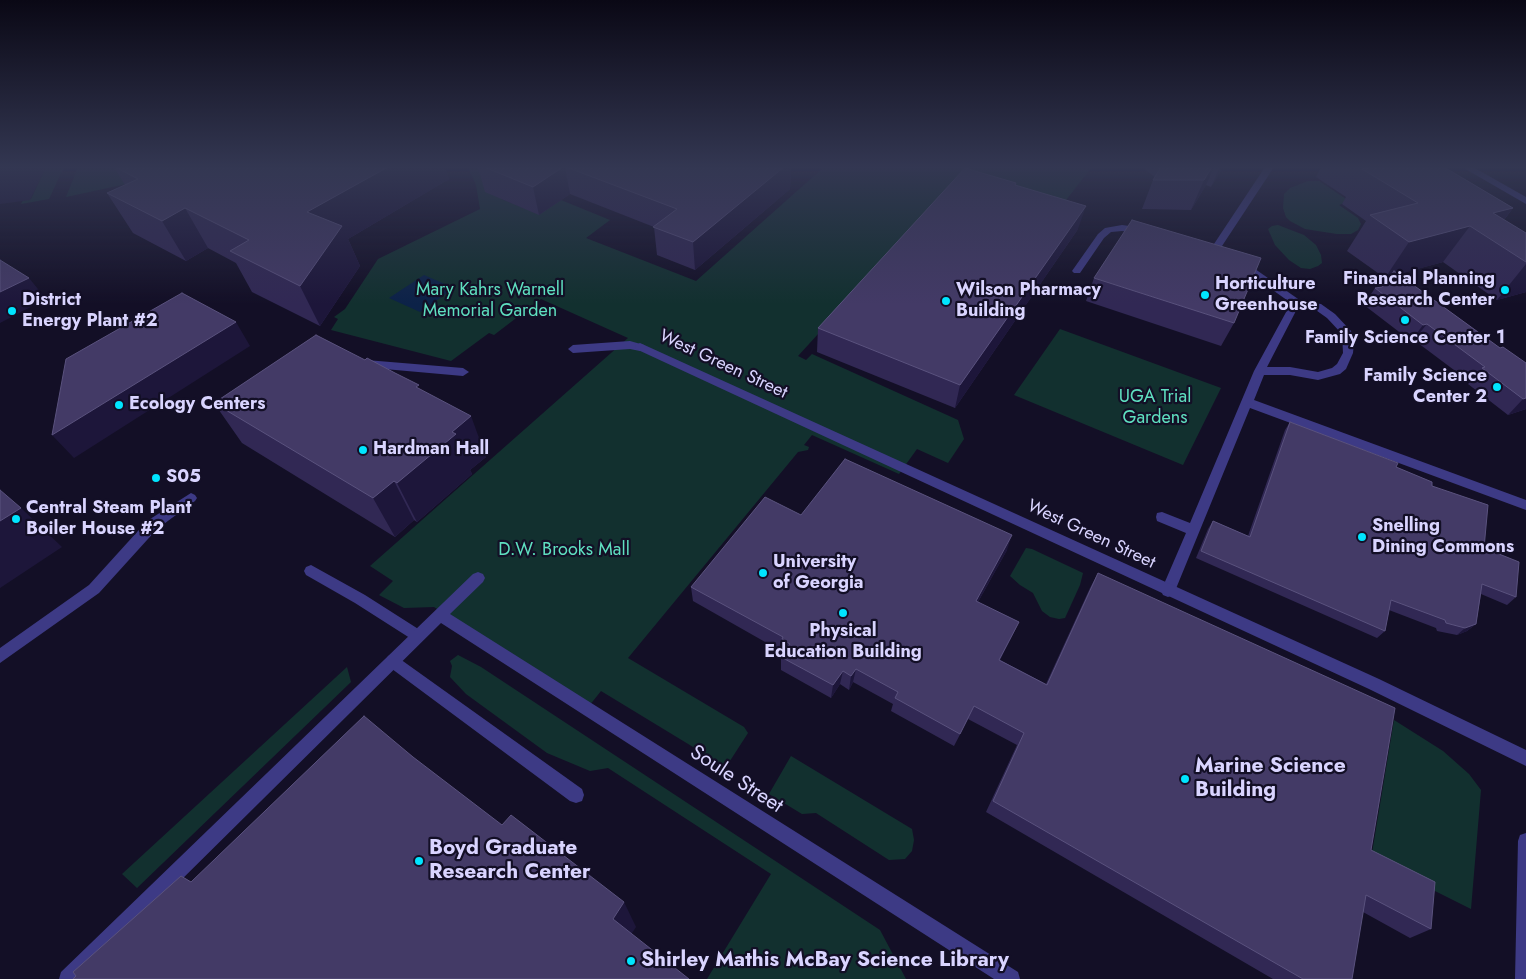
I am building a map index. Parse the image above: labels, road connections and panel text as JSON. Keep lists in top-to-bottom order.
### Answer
{
  "streets": {
    "street": ["West Green Street", "Soule Street"]
  },
  "parks": ["Mary Kahrs Warnell Memorial Garden", "UGA Trial Gardens", "D.W. Brooks Mall"],
  "places": [
    "Financial Planning Research Center",
    "Horticulture Greenhouse",
    "Wilson Pharmacy Building",
    "District Energy Plant #2",
    "Family Science Center 1",
    "Family Science Center 2",
    "Ecology Centers",
    "Hardman Hall",
    "S05",
    "Central Steam Plant Boiler House #2",
    "Snelling Dining Commons",
    "University of Georgia",
    "Physical Education Building",
    "Marine Science Building",
    "Boyd Graduate Research Center",
    "Shirley Mathis McBay Science Library"
  ]
}
